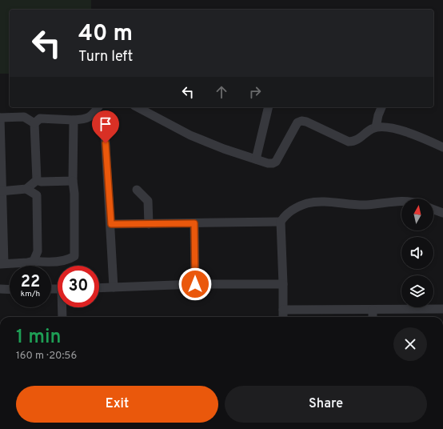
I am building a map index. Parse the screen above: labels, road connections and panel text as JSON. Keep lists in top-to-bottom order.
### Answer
{
  "north": "top",
  "page": {
    "turn": ["40 m", "Turn left"],
    "speed": "22 km/h",
    "limit": "30",
    "heading": ["1 min", "160 m · 20:56"],
    "buttons": ["Exit", "Share"]
  }
}
